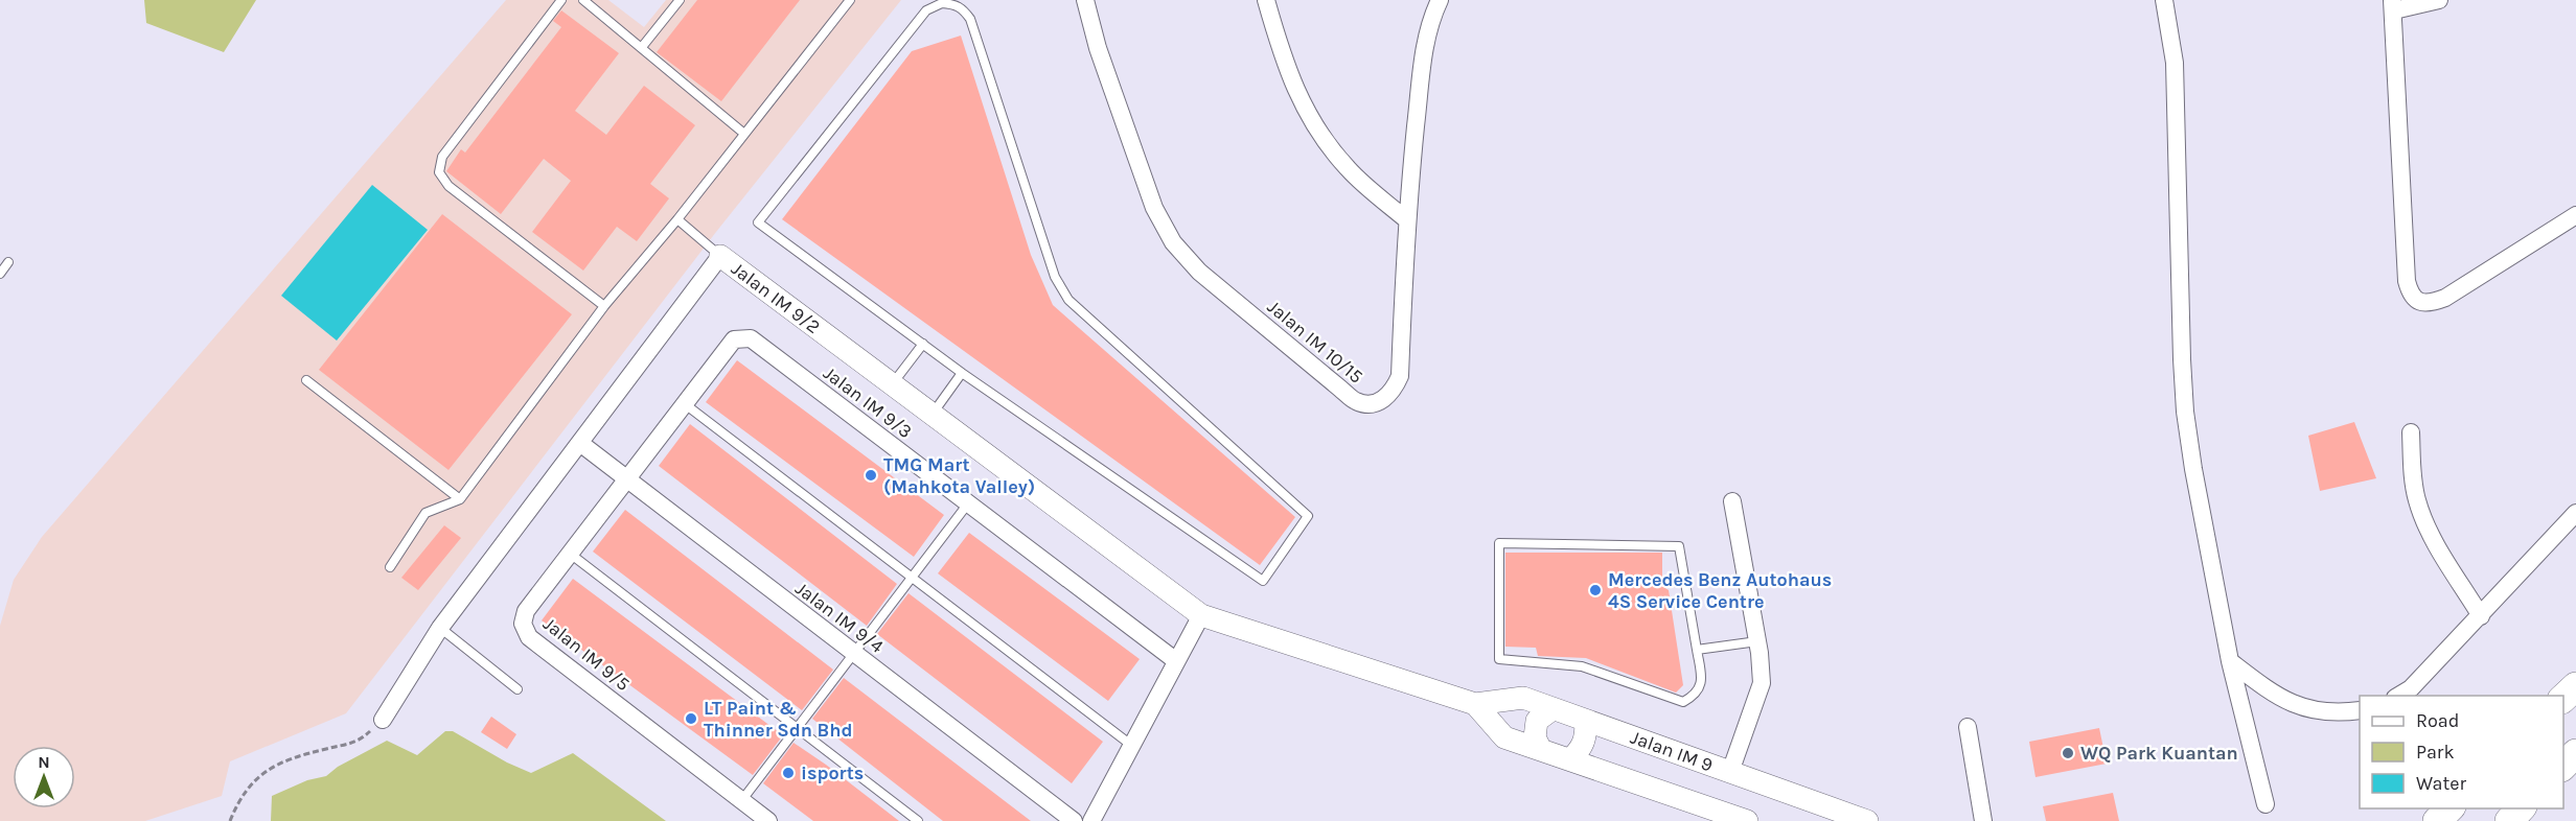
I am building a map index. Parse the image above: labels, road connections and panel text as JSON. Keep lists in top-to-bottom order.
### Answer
{
  "streets": {
    "street": [
      "Jalan IM 9/2",
      "Jalan IM 10/15",
      "Jalan IM 9/3",
      "Jalan IM 9/4",
      "Jalan IM 9/5",
      "Jalan IM 9"
    ]
  },
  "crossings": [
    ["Jalan IM 9/2", "Jalan IM 9/4"],
    ["Jalan IM 9/2", "Jalan IM 9"],
    ["Jalan IM 9/3", "Jalan IM 9/4"],
    ["Jalan IM 9/3", "Jalan IM 9/5"],
    ["Jalan IM 9/4", "Jalan IM 9/5"]
  ],
  "places": [
    "TMG Mart (Mahkota Valley)",
    "Mercedes Benz Autohaus 4S Service Centre",
    "LT Paint & Thinner Sdn Bhd",
    "WQ Park Kuantan",
    "isports"
  ],
  "legend": ["Road", "Park", "Water"],
  "north": "top"
}
